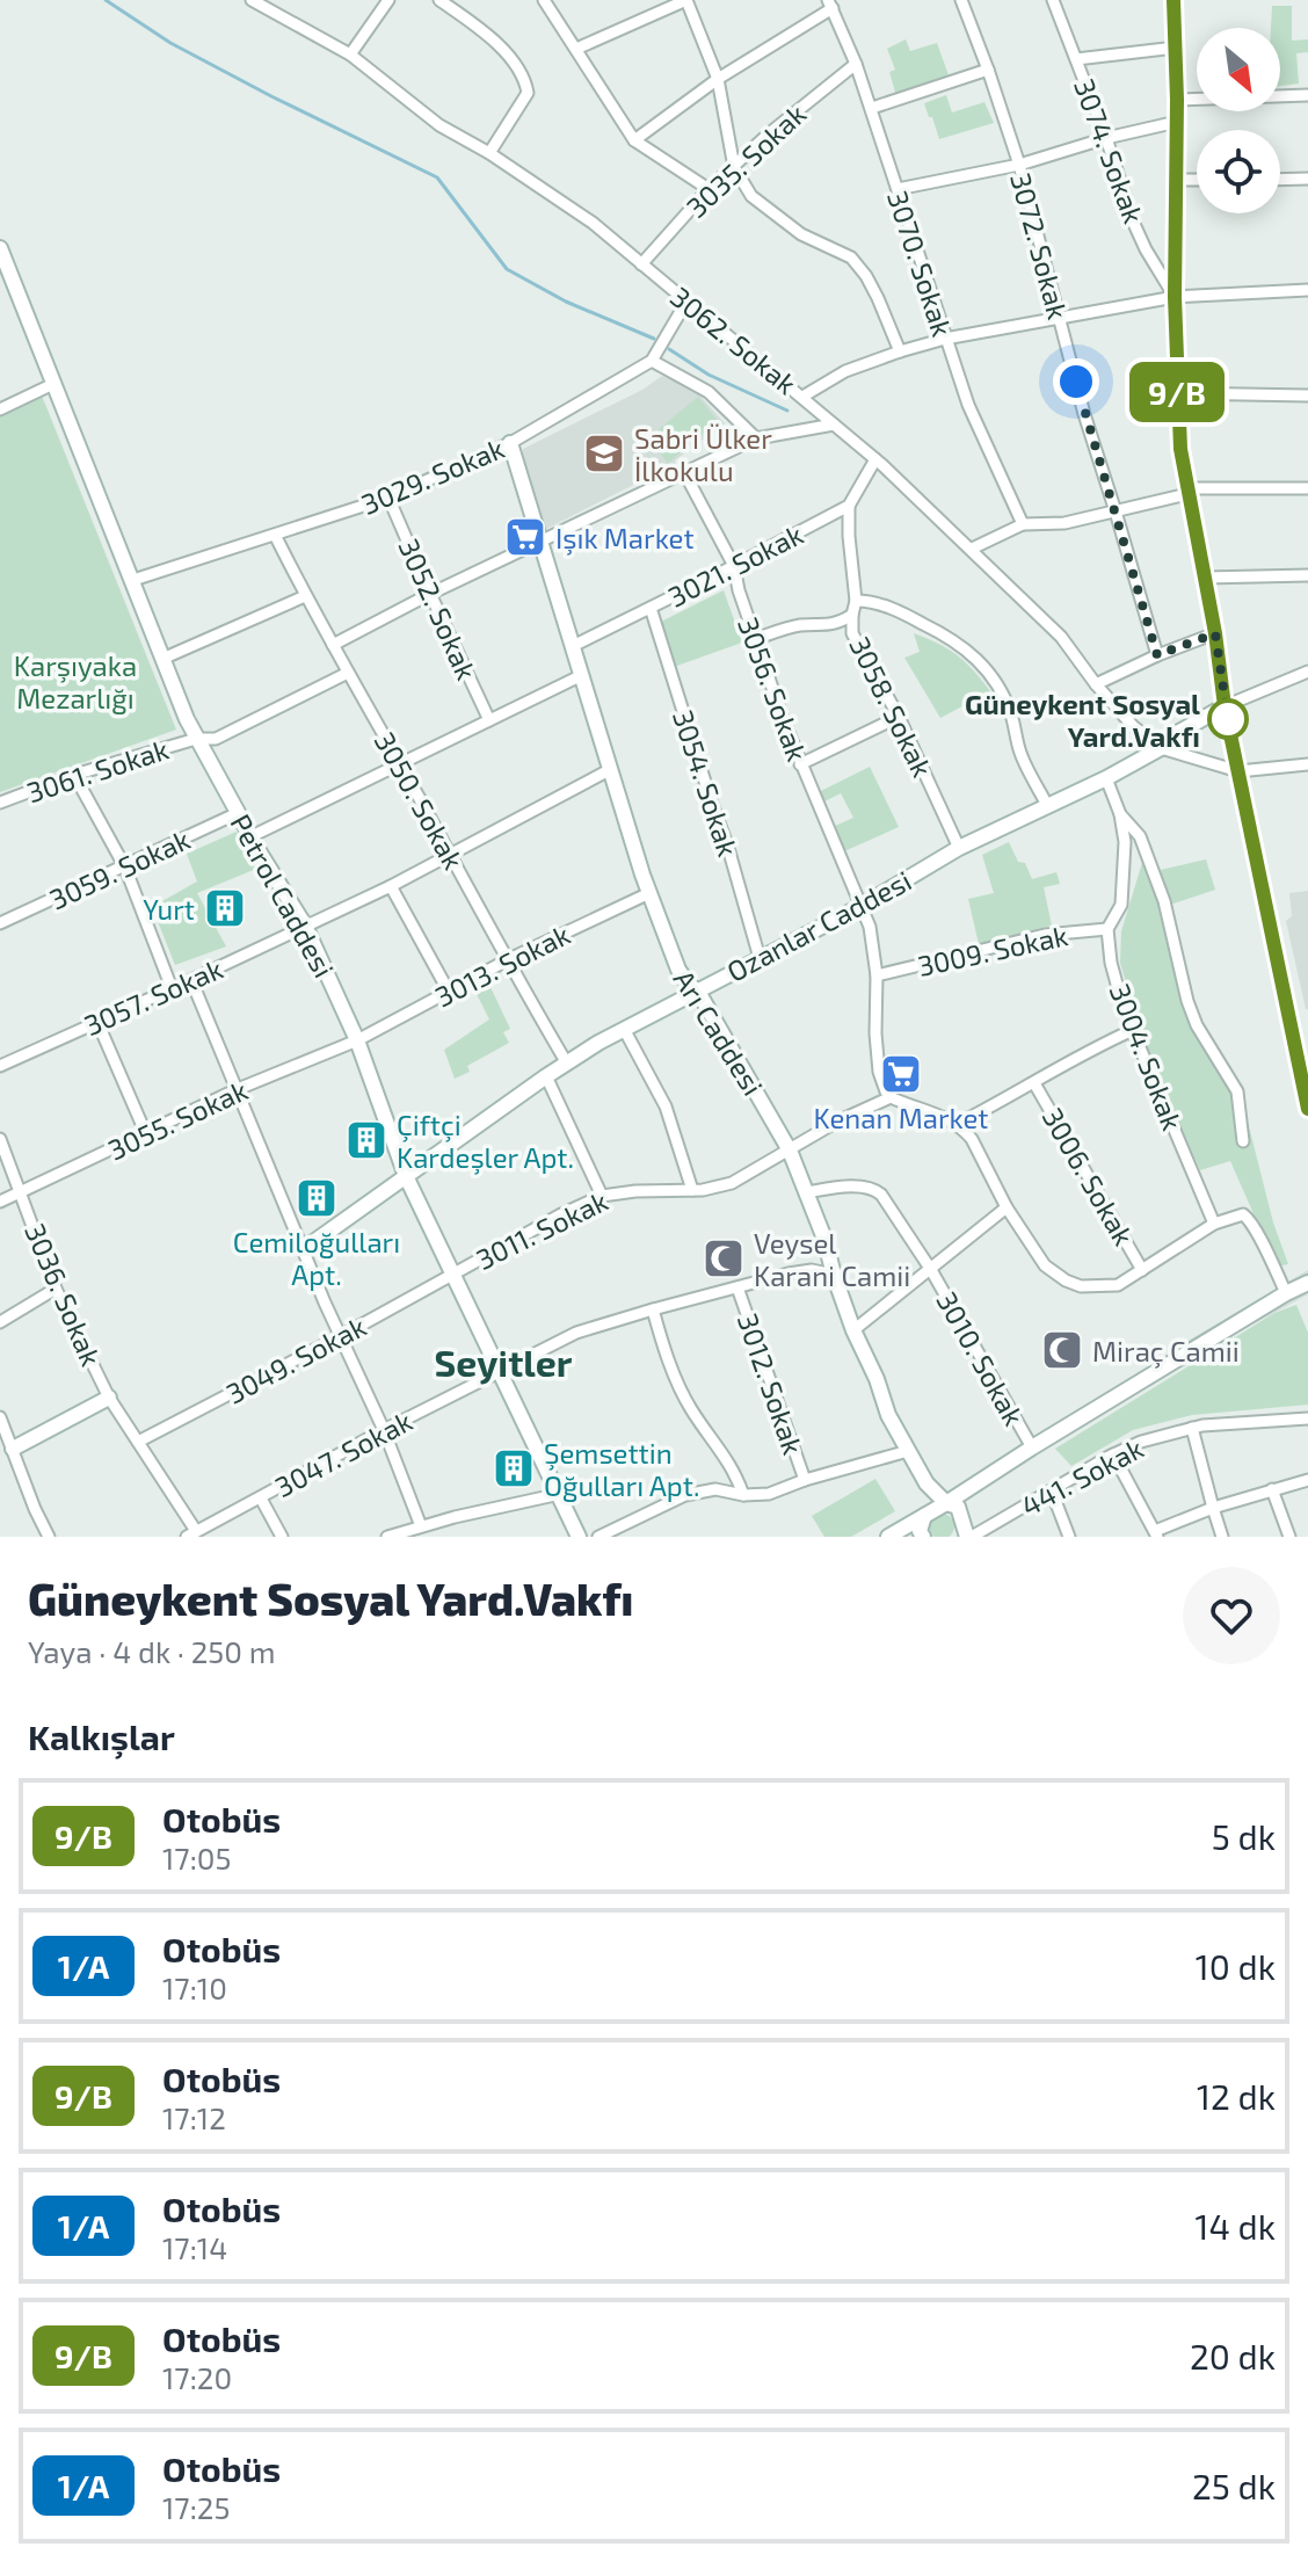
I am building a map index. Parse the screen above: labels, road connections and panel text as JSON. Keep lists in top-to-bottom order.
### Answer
{
  "streets": {
    "street": [
      "3074. Sokak",
      "3035. Sokak",
      "3072. Sokak",
      "3070. Sokak",
      "3062. Sokak",
      "3029. Sokak",
      "3021. Sokak",
      "3052. Sokak",
      "3056. Sokak",
      "3058. Sokak",
      "3061. Sokak",
      "3054. Sokak",
      "3050. Sokak",
      "3059. Sokak",
      "Petrol Caddesi",
      "Ozanlar Caddesi",
      "3009. Sokak",
      "3013. Sokak",
      "3057. Sokak",
      "Arı Caddesi",
      "3004. Sokak",
      "3055. Sokak",
      "3006. Sokak",
      "3011. Sokak",
      "3036. Sokak",
      "3010. Sokak",
      "3049. Sokak",
      "3012. Sokak",
      "3047. Sokak",
      "441. Sokak"
    ]
  },
  "crossings": [
    ["3035. Sokak", "3070. Sokak"],
    ["3035. Sokak", "3062. Sokak"],
    ["3062. Sokak", "3029. Sokak"],
    ["3062. Sokak", "Ozanlar Caddesi"],
    ["3029. Sokak", "3052. Sokak"],
    ["3029. Sokak", "3050. Sokak"],
    ["3029. Sokak", "Petrol Caddesi"],
    ["3029. Sokak", "Arı Caddesi"],
    ["3021. Sokak", "3056. Sokak"],
    ["3021. Sokak", "3058. Sokak"],
    ["3021. Sokak", "3054. Sokak"],
    ["3021. Sokak", "Arı Caddesi"],
    ["3056. Sokak", "Ozanlar Caddesi"],
    ["3056. Sokak", "3009. Sokak"],
    ["3056. Sokak", "3011. Sokak"],
    ["3058. Sokak", "Ozanlar Caddesi"],
    ["3061. Sokak", "3050. Sokak"],
    ["3061. Sokak", "Petrol Caddesi"],
    ["3054. Sokak", "Ozanlar Caddesi"],
    ["3050. Sokak", "Ozanlar Caddesi"],
    ["3050. Sokak", "3013. Sokak"],
    ["3050. Sokak", "3057. Sokak"],
    ["3059. Sokak", "Petrol Caddesi"],
    ["Petrol Caddesi", "Ozanlar Caddesi"],
    ["Petrol Caddesi", "3013. Sokak"],
    ["Petrol Caddesi", "3057. Sokak"],
    ["Petrol Caddesi", "3055. Sokak"],
    ["Petrol Caddesi", "3011. Sokak"],
    ["Petrol Caddesi", "3049. Sokak"],
    ["Petrol Caddesi", "3047. Sokak"],
    ["Ozanlar Caddesi", "Arı Caddesi"],
    ["Ozanlar Caddesi", "3004. Sokak"],
    ["3009. Sokak", "3004. Sokak"],
    ["3013. Sokak", "Arı Caddesi"],
    ["3013. Sokak", "3055. Sokak"],
    ["3057. Sokak", "Arı Caddesi"],
    ["Arı Caddesi", "3011. Sokak"],
    ["Arı Caddesi", "3010. Sokak"],
    ["Arı Caddesi", "3047. Sokak"],
    ["Arı Caddesi", "441. Sokak"],
    ["3055. Sokak", "3036. Sokak"],
    ["3011. Sokak", "3049. Sokak"],
    ["3036. Sokak", "3049. Sokak"],
    ["3036. Sokak", "3047. Sokak"],
    ["3012. Sokak", "3047. Sokak"]
  ],
  "districts": ["Seyitler"],
  "parks": ["Karşıyaka Mezarlığı"],
  "places": {
    "school or university": ["Sabri Ülker İlkokulu"],
    "supermarket": ["Işık Market", "Kenan Market"],
    "other": ["Güneykent Sosyal Yard.Vakfı"],
    "building": [
      "Yurt",
      "Çiftçi Kardeşler Apt.",
      "Cemiloğulları Apt.",
      "Şemsettin Oğulları Apt."
    ],
    "mosque": ["Veysel Karani Camii", "Miraç Camii"]
  },
  "lines": ["bus line 9/B"],
  "north": "bottom right",
  "page": {
    "on_map": "9/B",
    "heading": [
      ["Güneykent Sosyal Yard.Vakfı", "Yaya · 4 dk · 250 m"],
      "Kalkışlar"
    ],
    "list": [
      {
        "mark": "9/B",
        "name": "Otobüs",
        "note": "17:05",
        "value": "5 dk"
      },
      {
        "mark": "1/A",
        "name": "Otobüs",
        "note": "17:10",
        "value": "10 dk"
      },
      {
        "mark": "9/B",
        "name": "Otobüs",
        "note": "17:12",
        "value": "12 dk"
      },
      {
        "mark": "1/A",
        "name": "Otobüs",
        "note": "17:14",
        "value": "14 dk"
      },
      {
        "mark": "9/B",
        "name": "Otobüs",
        "note": "17:20",
        "value": "20 dk"
      },
      {
        "mark": "1/A",
        "name": "Otobüs",
        "note": "17:25",
        "value": "25 dk"
      }
    ]
  }
}
